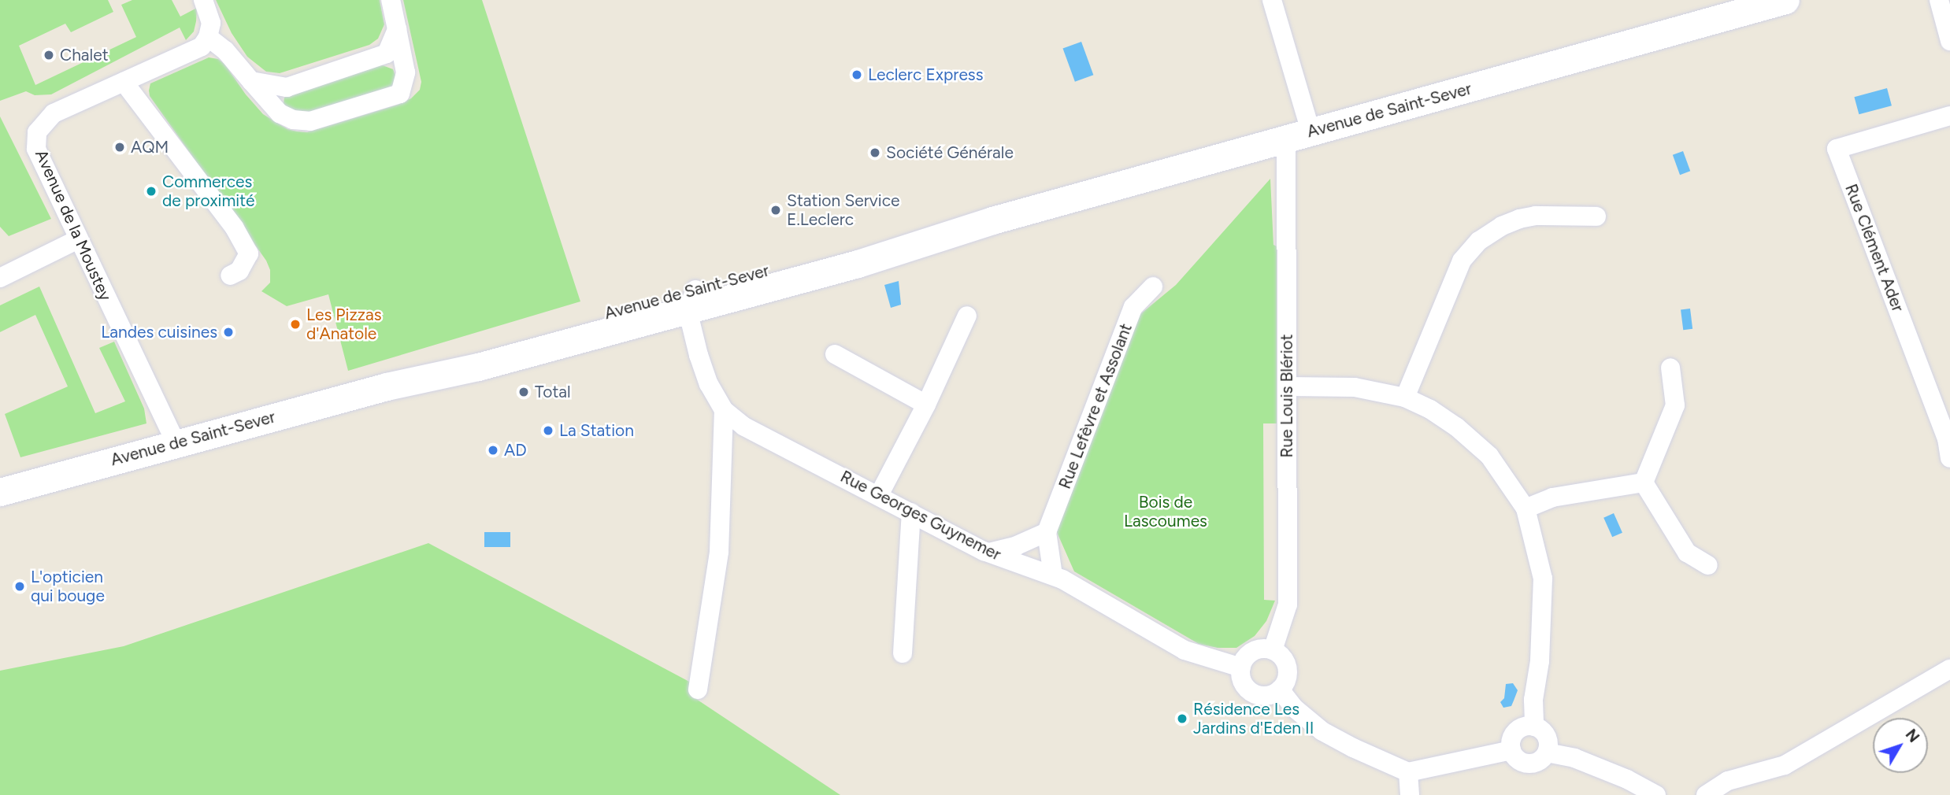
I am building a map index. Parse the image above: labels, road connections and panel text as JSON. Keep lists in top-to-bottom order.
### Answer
{
  "streets": {
    "main road": ["Avenue de Saint-Sever"],
    "street": [
      "Avenue de la Moustey",
      "Rue Clément Ader",
      "Rue Louis Blériot",
      "Rue Lefèvre et Assolant",
      "Rue Georges Guynemer"
    ]
  },
  "crossings": [
    ["Avenue de Saint-Sever", "Avenue de la Moustey"],
    ["Avenue de Saint-Sever", "Rue Louis Blériot"],
    ["Rue Louis Blériot", "Rue Georges Guynemer"],
    ["Rue Lefèvre et Assolant", "Rue Georges Guynemer"]
  ],
  "parks": ["Bois de Lascoumes"],
  "places": [
    "Chalet",
    "Leclerc Express",
    "AQM",
    "Société Générale",
    "Commerces de proximité",
    "Station Service E.Leclerc",
    "Les Pizzas d'Anatole",
    "Landes cuisines",
    "Total",
    "La Station",
    "AD",
    "L'opticien qui bouge",
    "Résidence Les Jardins d'Eden II"
  ],
  "north": "top right"
}
